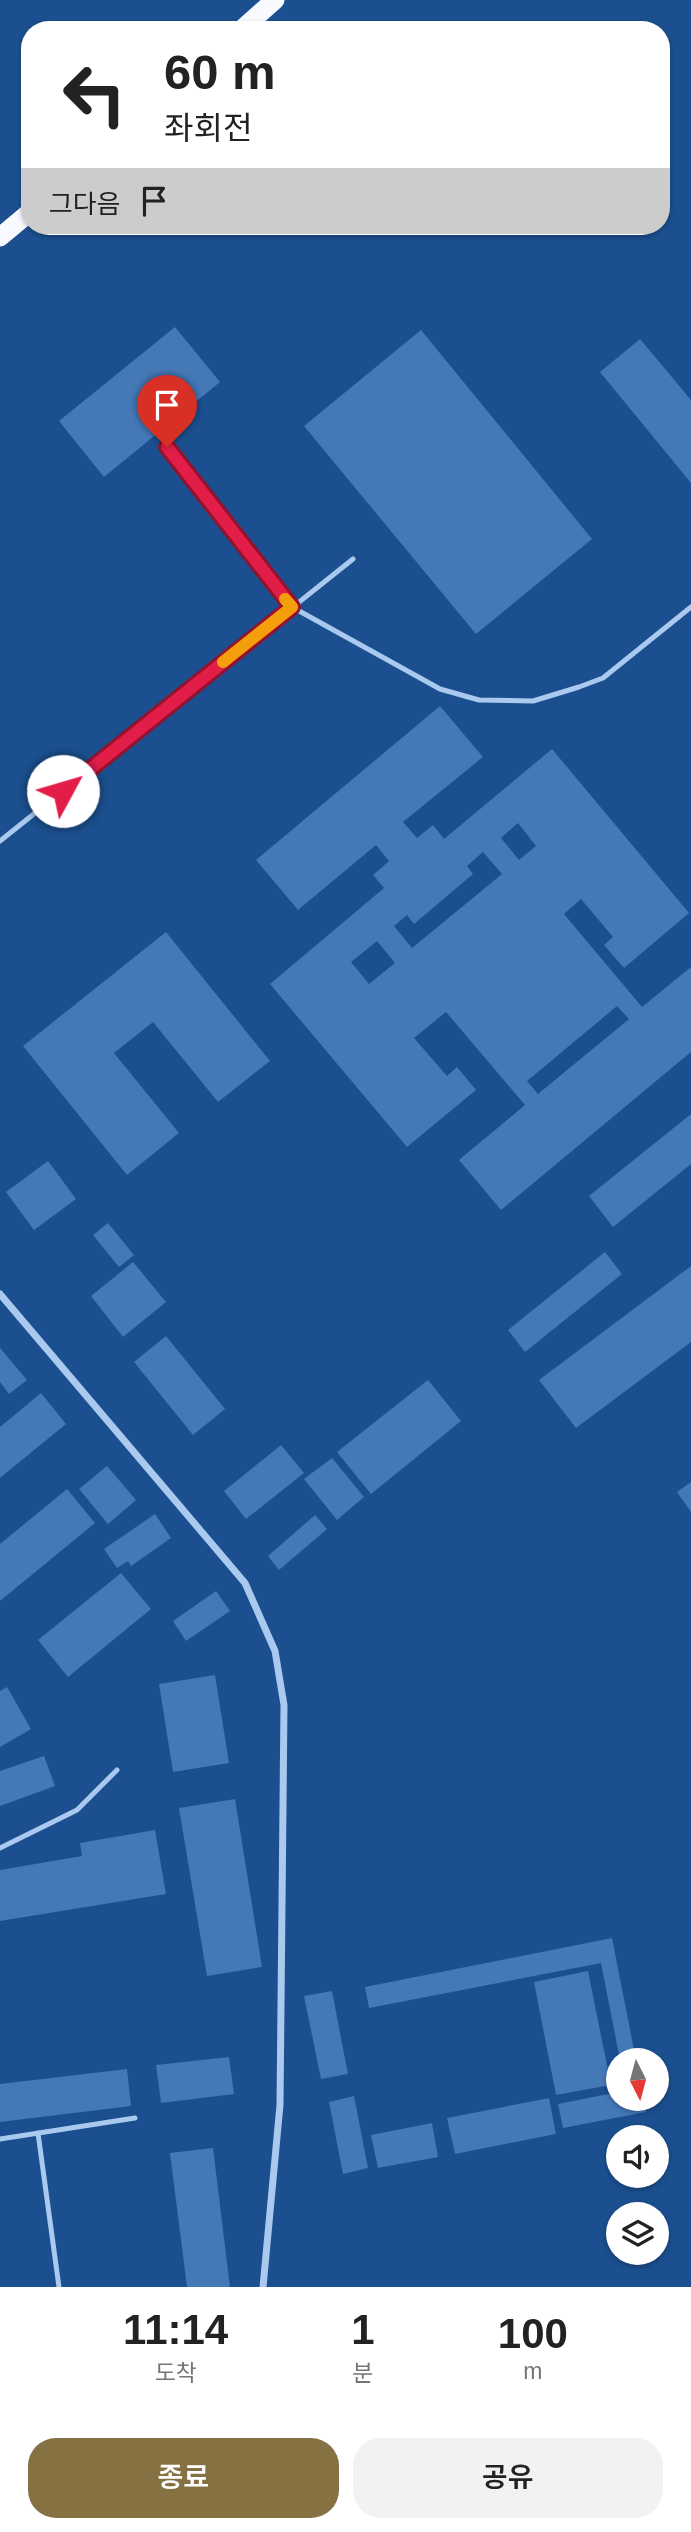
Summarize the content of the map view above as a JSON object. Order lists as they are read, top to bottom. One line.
{"north":"bottom","page":{"turn":["60 m","좌회전"],"then":"그다음","eta":["11:14","도착","1","분","100","m"],"buttons":["종료","공유"]}}
